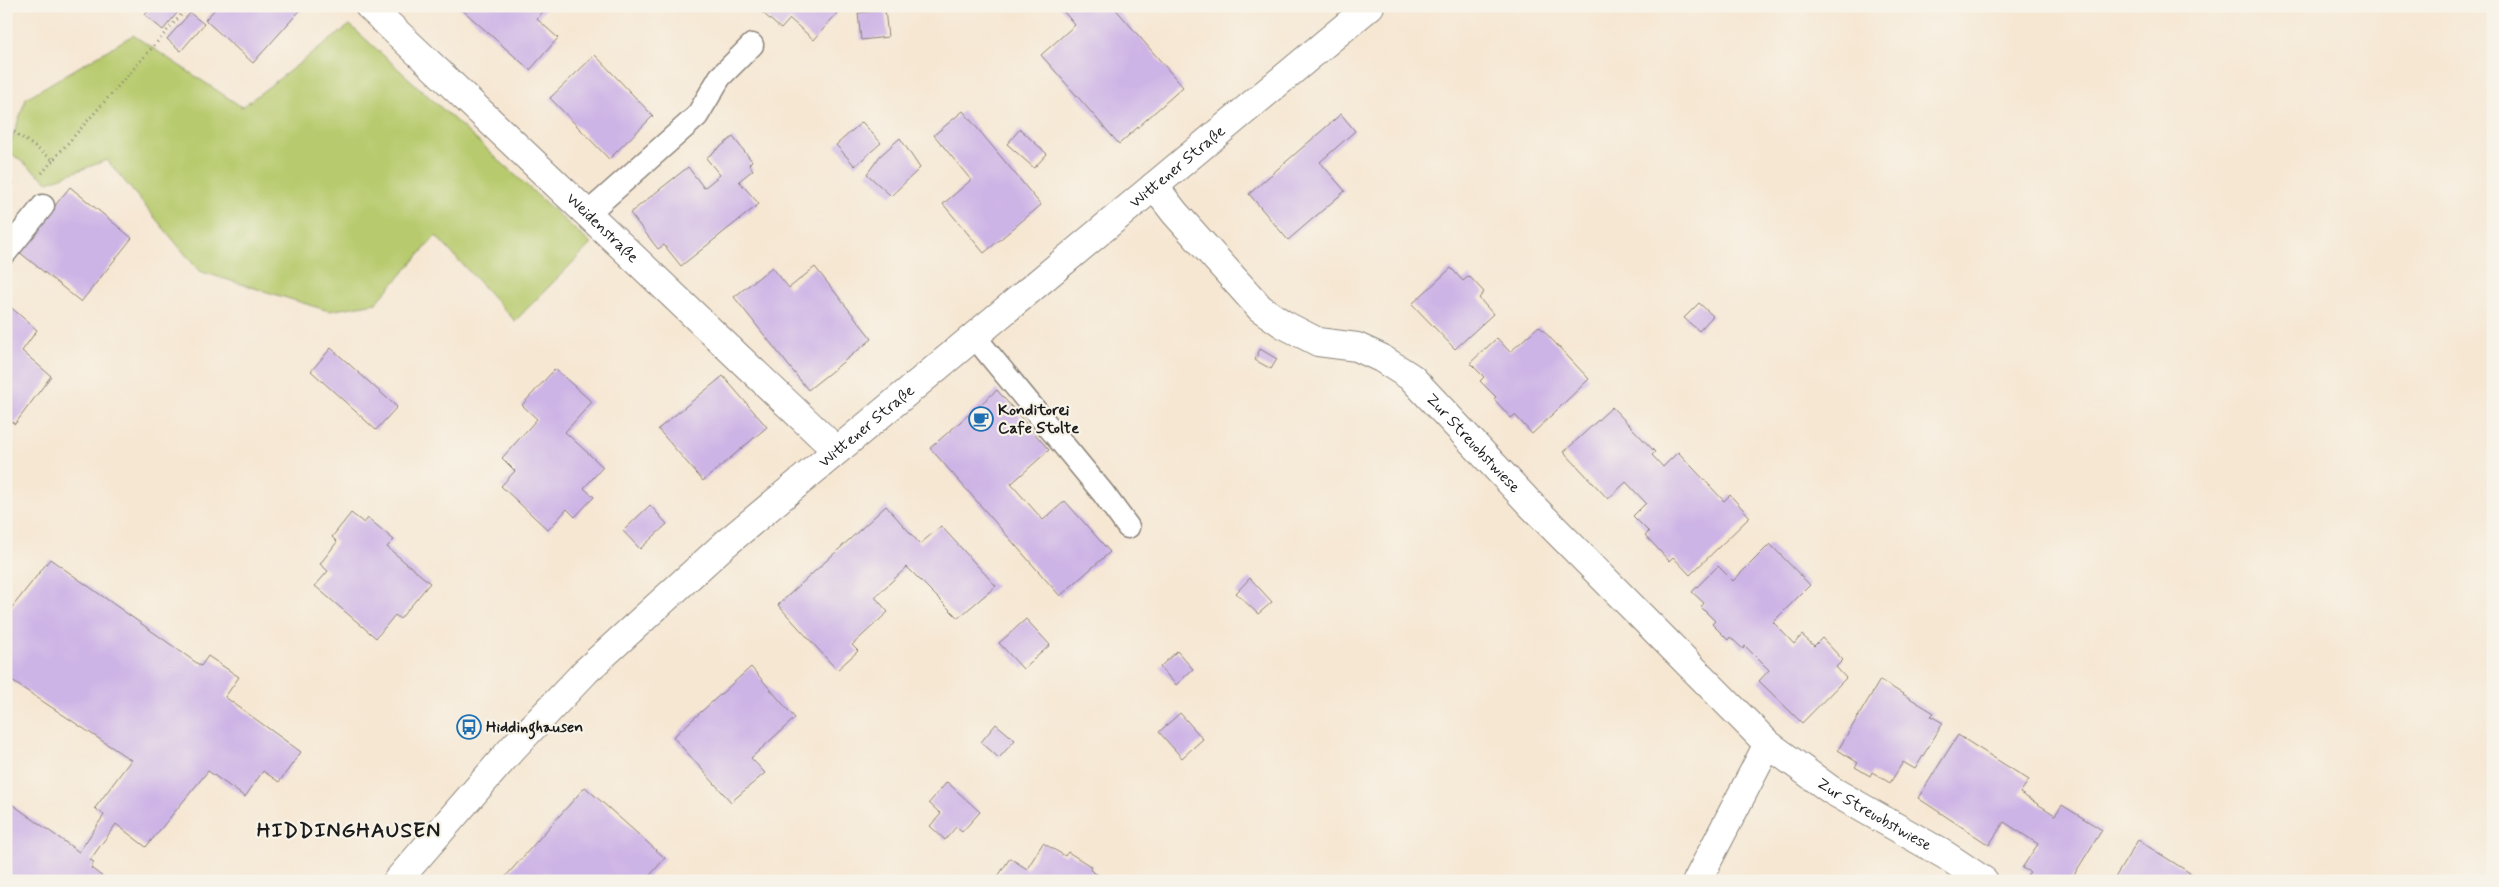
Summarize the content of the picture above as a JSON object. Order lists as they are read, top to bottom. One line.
{"streets":{"street":["Wittener Straße","Weidenstraße","Zur Streuobstwiese"]},"crossings":[["Wittener Straße","Weidenstraße"],["Wittener Straße","Zur Streuobstwiese"]],"districts":["HIDDINGHAUSEN"],"places":{"cafe":["Konditorei Cafe Stolte"],"bus stop":["Hiddinghausen"]}}
